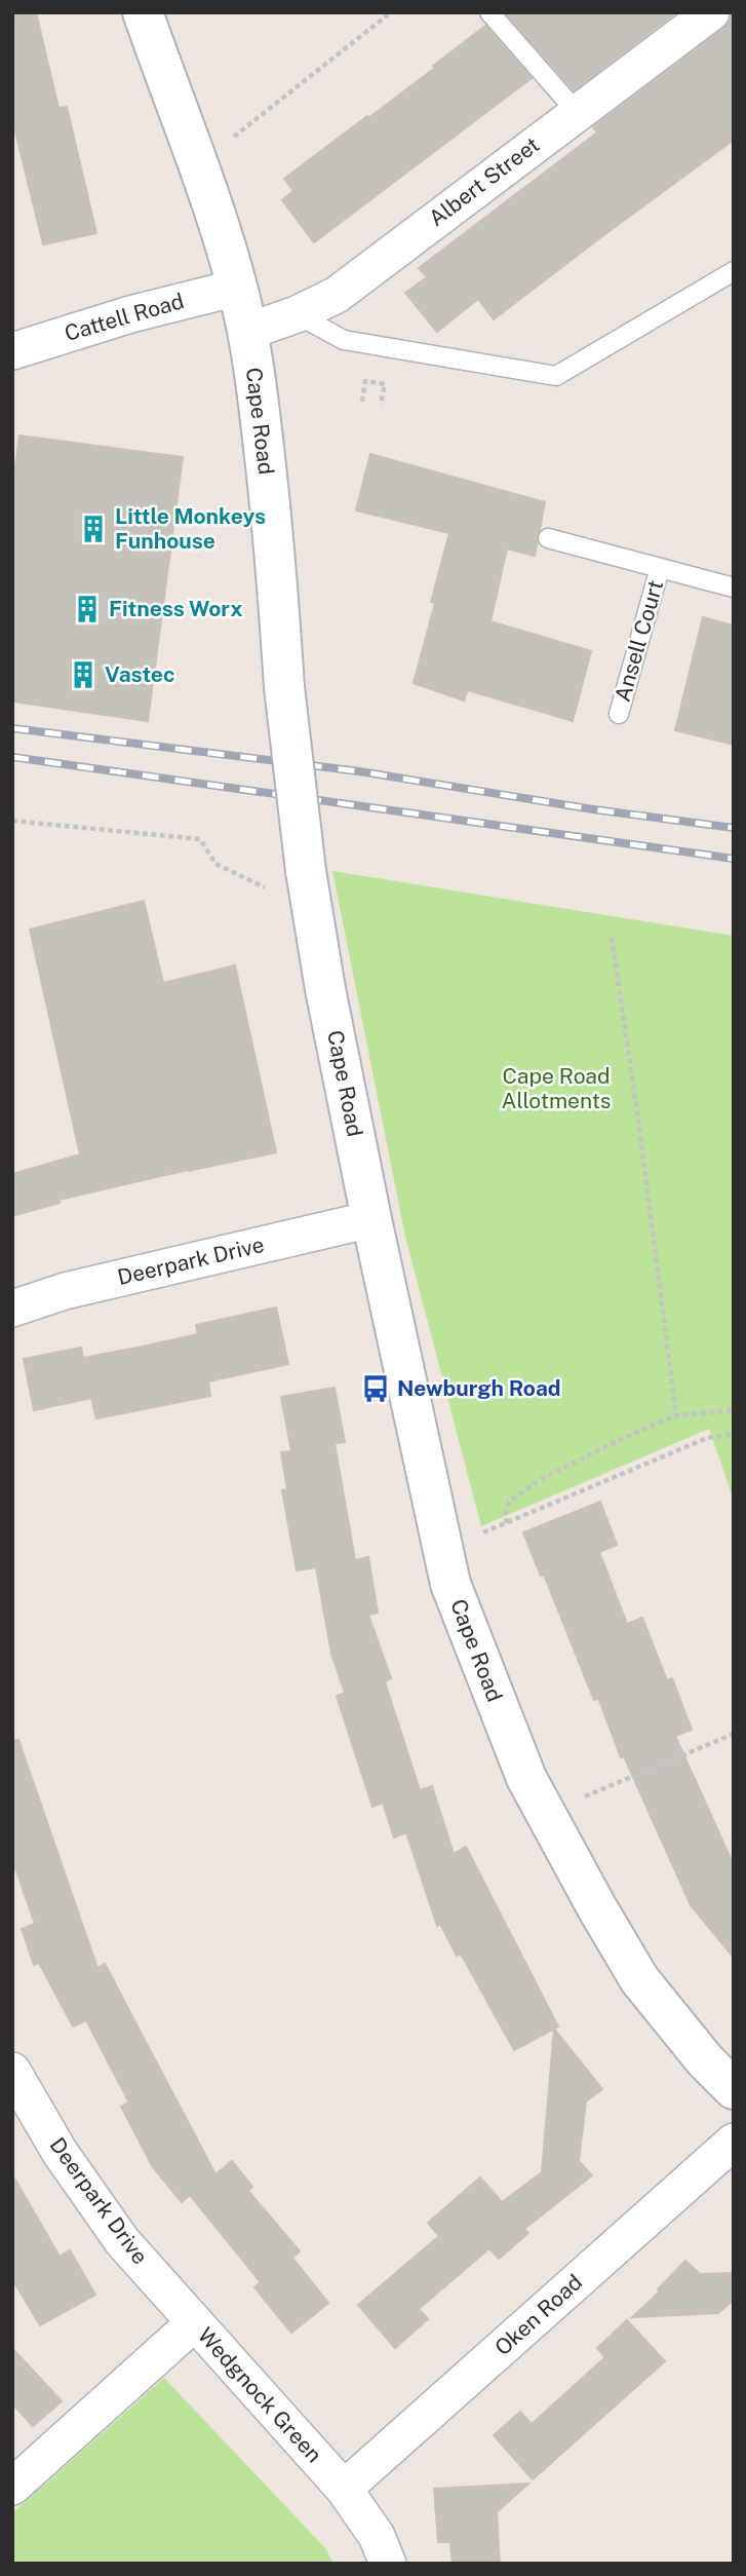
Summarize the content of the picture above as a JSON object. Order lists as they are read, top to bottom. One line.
{"streets":{"street":["Albert Street","Cattell Road","Cape Road","Deerpark Drive","Oken Road","Wedgnock Green"],"lane":["Ansell Court"]},"crossings":[["Albert Street","Cape Road"],["Cattell Road","Cape Road"],["Cape Road","Deerpark Drive"],["Deerpark Drive","Wedgnock Green"],["Oken Road","Wedgnock Green"]],"parks":["Cape Road Allotments"],"places":{"building":["Little Monkeys Funhouse","Fitness Worx","Vastec"],"bus stop":["Newburgh Road"]}}
